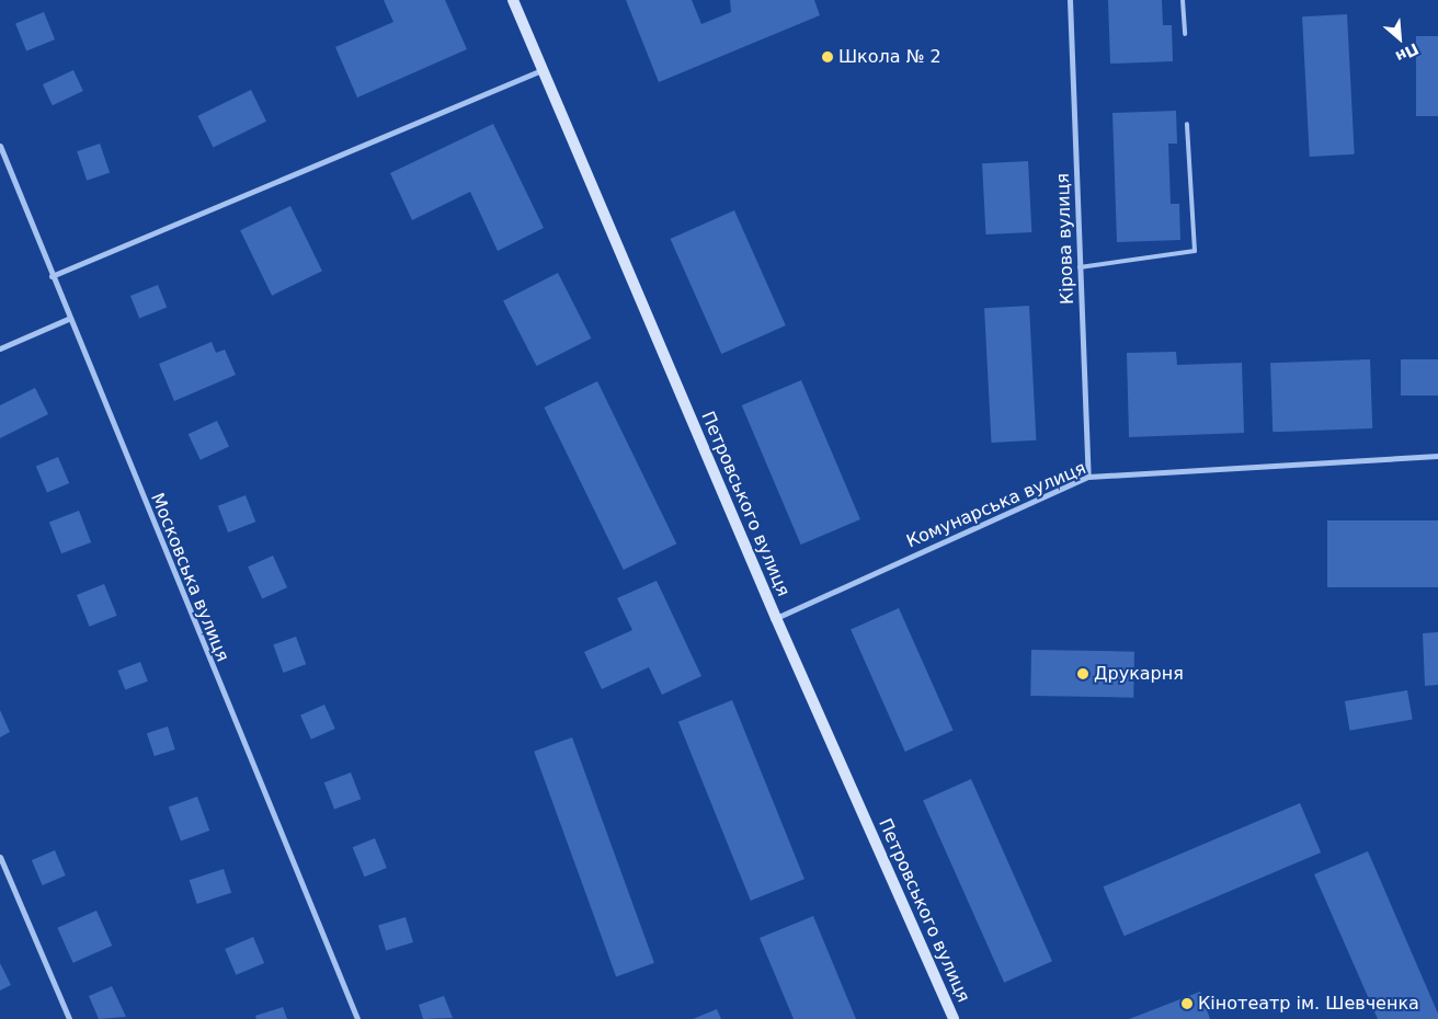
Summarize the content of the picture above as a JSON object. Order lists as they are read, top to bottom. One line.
{"streets":{"main road":["Петровського вулиця"],"street":["Кірова вулиця","Комунарська вулиця","Московська вулиця"]},"crossings":[["Кірова вулиця","Комунарська вулиця"],["Петровського вулиця","Комунарська вулиця"]],"places":["Школа № 2","Друкарня","Кінотеатр ім. Шевченка"],"north":"bottom right"}
